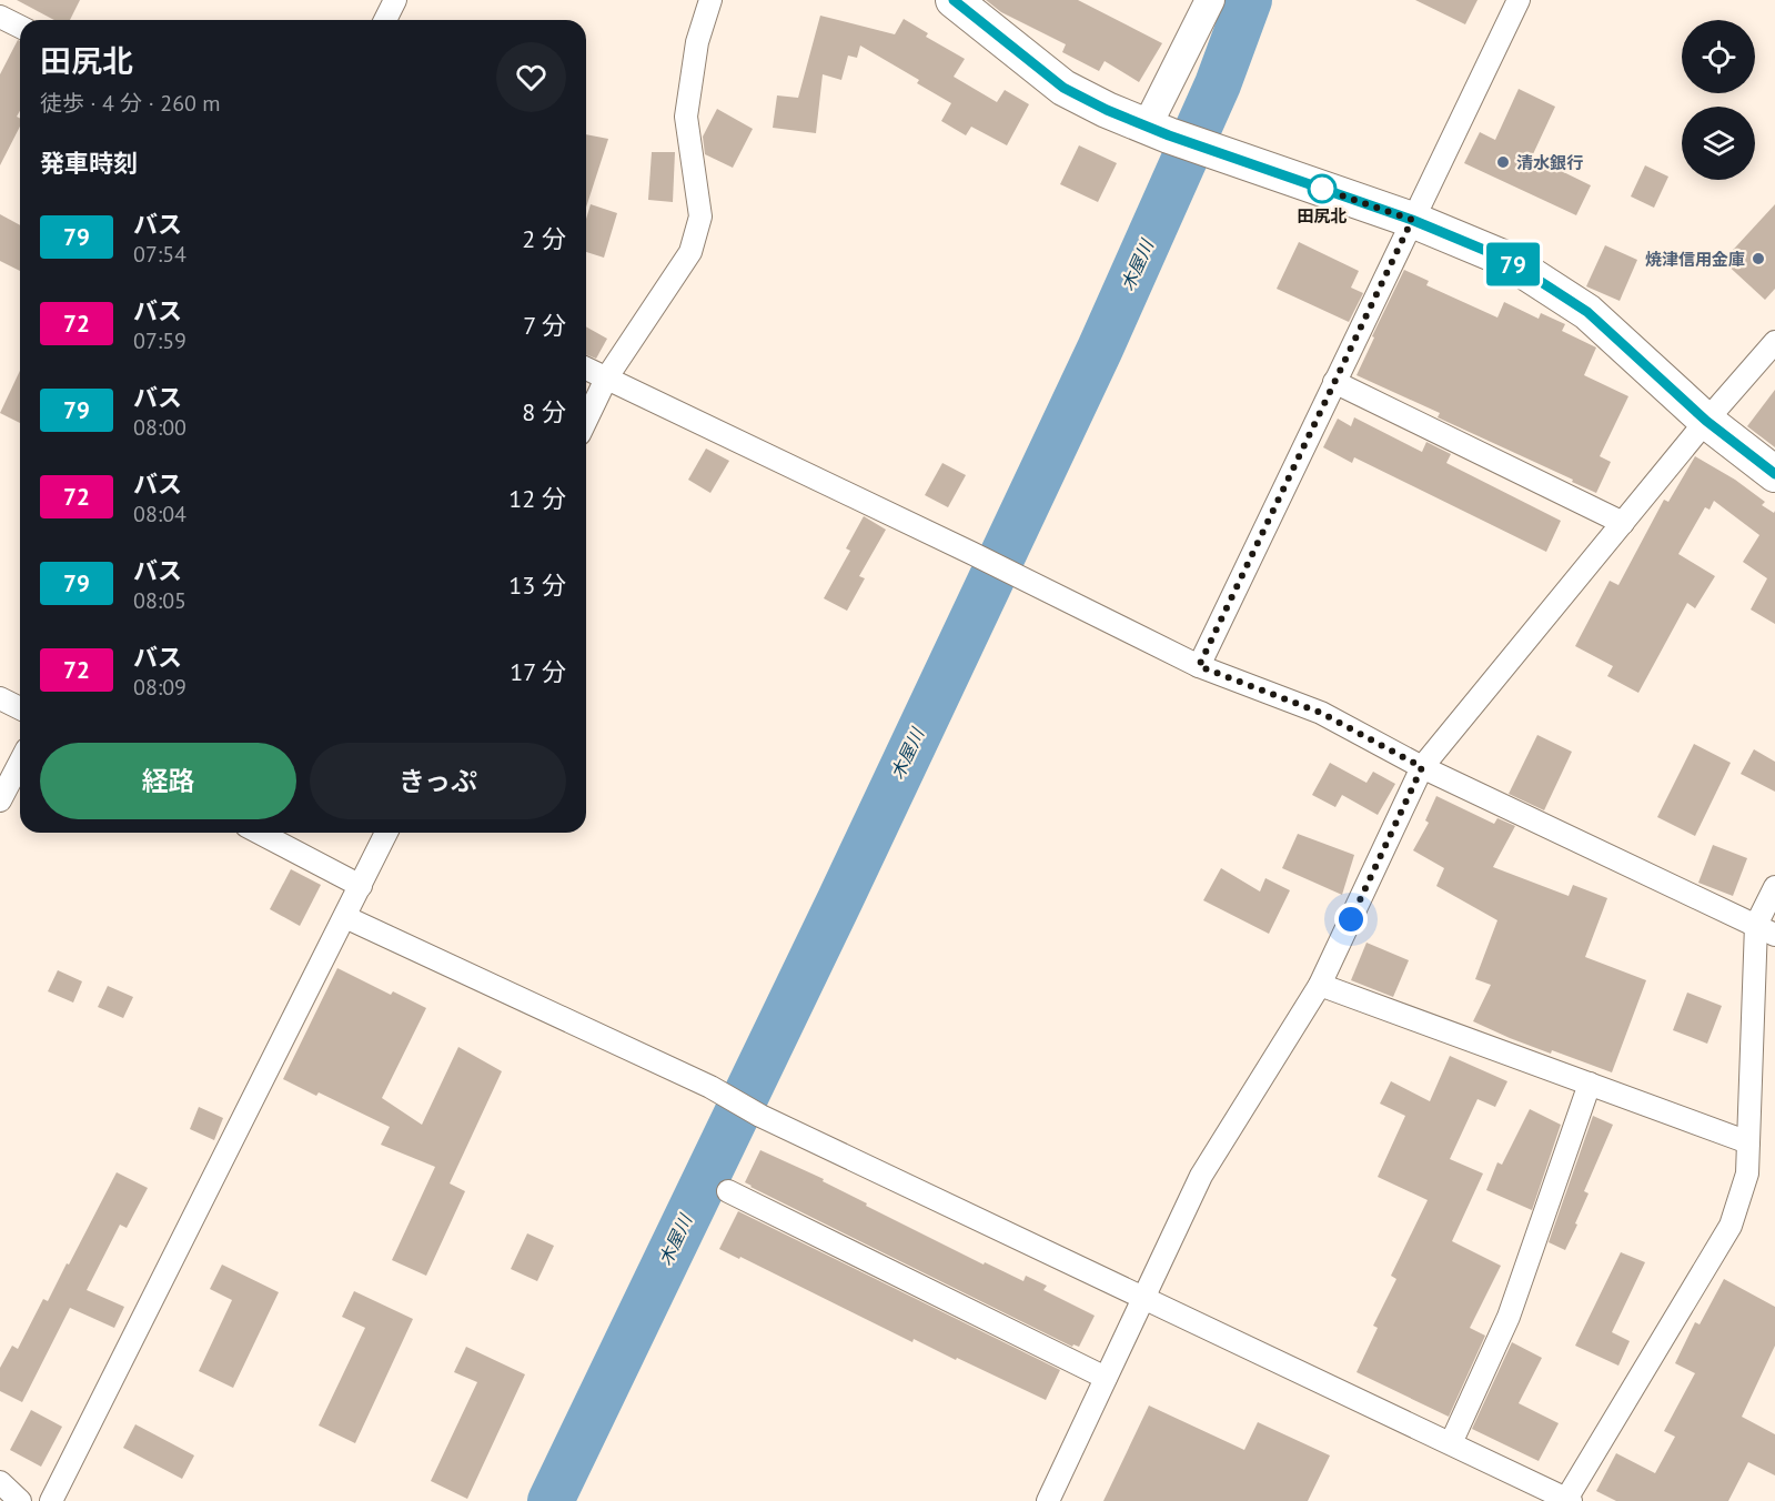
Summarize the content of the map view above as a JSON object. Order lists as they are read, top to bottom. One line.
{"water":["木屋川"],"places":["清水銀行","田尻北","焼津信用金庫"],"lines":["bus line 79"],"page":{"on_map":"79","heading":[["田尻北","徒歩 · 4 分 · 260 m"],"発車時刻"],"list":[{"mark":"79","name":"バス","note":"07:54","value":"2 分"},{"mark":"72","name":"バス","note":"07:59","value":"7 分"},{"mark":"79","name":"バス","note":"08:00","value":"8 分"},{"mark":"72","name":"バス","note":"08:04","value":"12 分"},{"mark":"79","name":"バス","note":"08:05","value":"13 分"},{"mark":"72","name":"バス","note":"08:09","value":"17 分"}],"buttons":["経路","きっぷ"]}}
